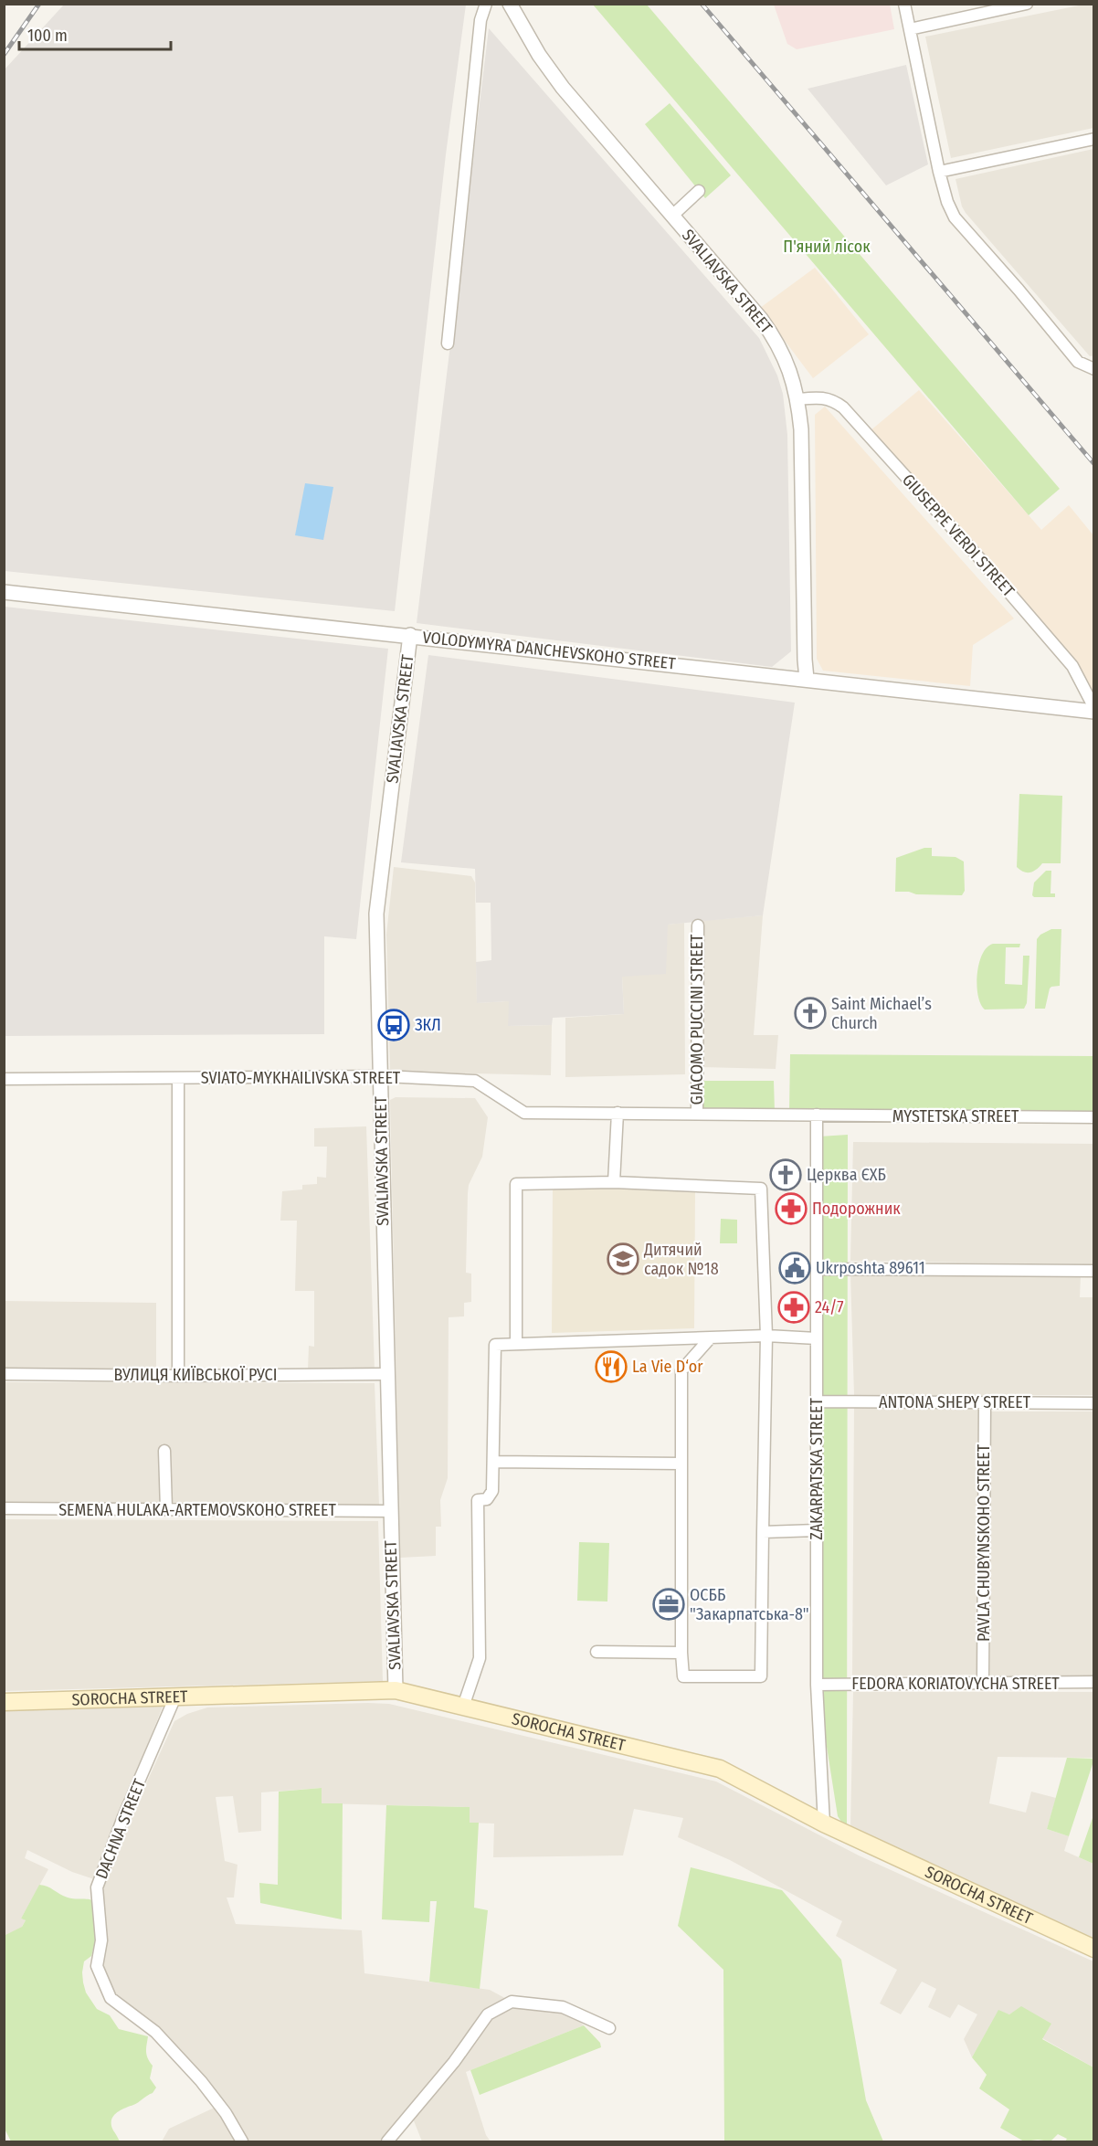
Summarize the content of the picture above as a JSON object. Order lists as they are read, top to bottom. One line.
{"streets":{"main road":["SOROCHA STREET"],"street":["SVALIAVSKA STREET","GIUSEPPE VERDI STREET","VOLODYMYRA DANCHEVSKOHO STREET","GIACOMO PUCCINI STREET","SVIATO-MYKHAILIVSKA STREET","MYSTETSKA STREET","ВУЛИЦЯ КИЇВСЬКОЇ РУСІ","ANTONA SHEPY STREET","ZAKARPATSKA STREET","SEMENA HULAKA-ARTEMOVSKOHO STREET","PAVLA CHUBYNSKOHO STREET","FEDORA KORIATOVYCHA STREET","DACHNA STREET"]},"crossings":[["SVALIAVSKA STREET","GIUSEPPE VERDI STREET"],["SVALIAVSKA STREET","VOLODYMYRA DANCHEVSKOHO STREET"],["SVALIAVSKA STREET","SVIATO-MYKHAILIVSKA STREET"],["SVALIAVSKA STREET","ВУЛИЦЯ КИЇВСЬКОЇ РУСІ"],["SVALIAVSKA STREET","SEMENA HULAKA-ARTEMOVSKOHO STREET"],["SVALIAVSKA STREET","SOROCHA STREET"],["GIUSEPPE VERDI STREET","VOLODYMYRA DANCHEVSKOHO STREET"],["GIACOMO PUCCINI STREET","SVIATO-MYKHAILIVSKA STREET"],["SVIATO-MYKHAILIVSKA STREET","MYSTETSKA STREET"],["SVIATO-MYKHAILIVSKA STREET","ZAKARPATSKA STREET"],["MYSTETSKA STREET","ZAKARPATSKA STREET"],["ANTONA SHEPY STREET","ZAKARPATSKA STREET"],["ANTONA SHEPY STREET","PAVLA CHUBYNSKOHO STREET"],["ZAKARPATSKA STREET","FEDORA KORIATOVYCHA STREET"],["ZAKARPATSKA STREET","SOROCHA STREET"],["PAVLA CHUBYNSKOHO STREET","FEDORA KORIATOVYCHA STREET"],["SOROCHA STREET","DACHNA STREET"]],"parks":["П'яний лісок"],"places":{"church":["Saint Michael’s Church","Церква ЄХБ"],"bus stop":["ЗКЛ"],"pharmacy":["Подорожник","24/7"],"school or university":["Дитячий садок №18"],"public building":["Ukrposhta 89611"],"restaurant":["La Vie D‘or"],"office":["ОСББ \"Закарпатська-8\""]},"scale_bar":"100 m"}
